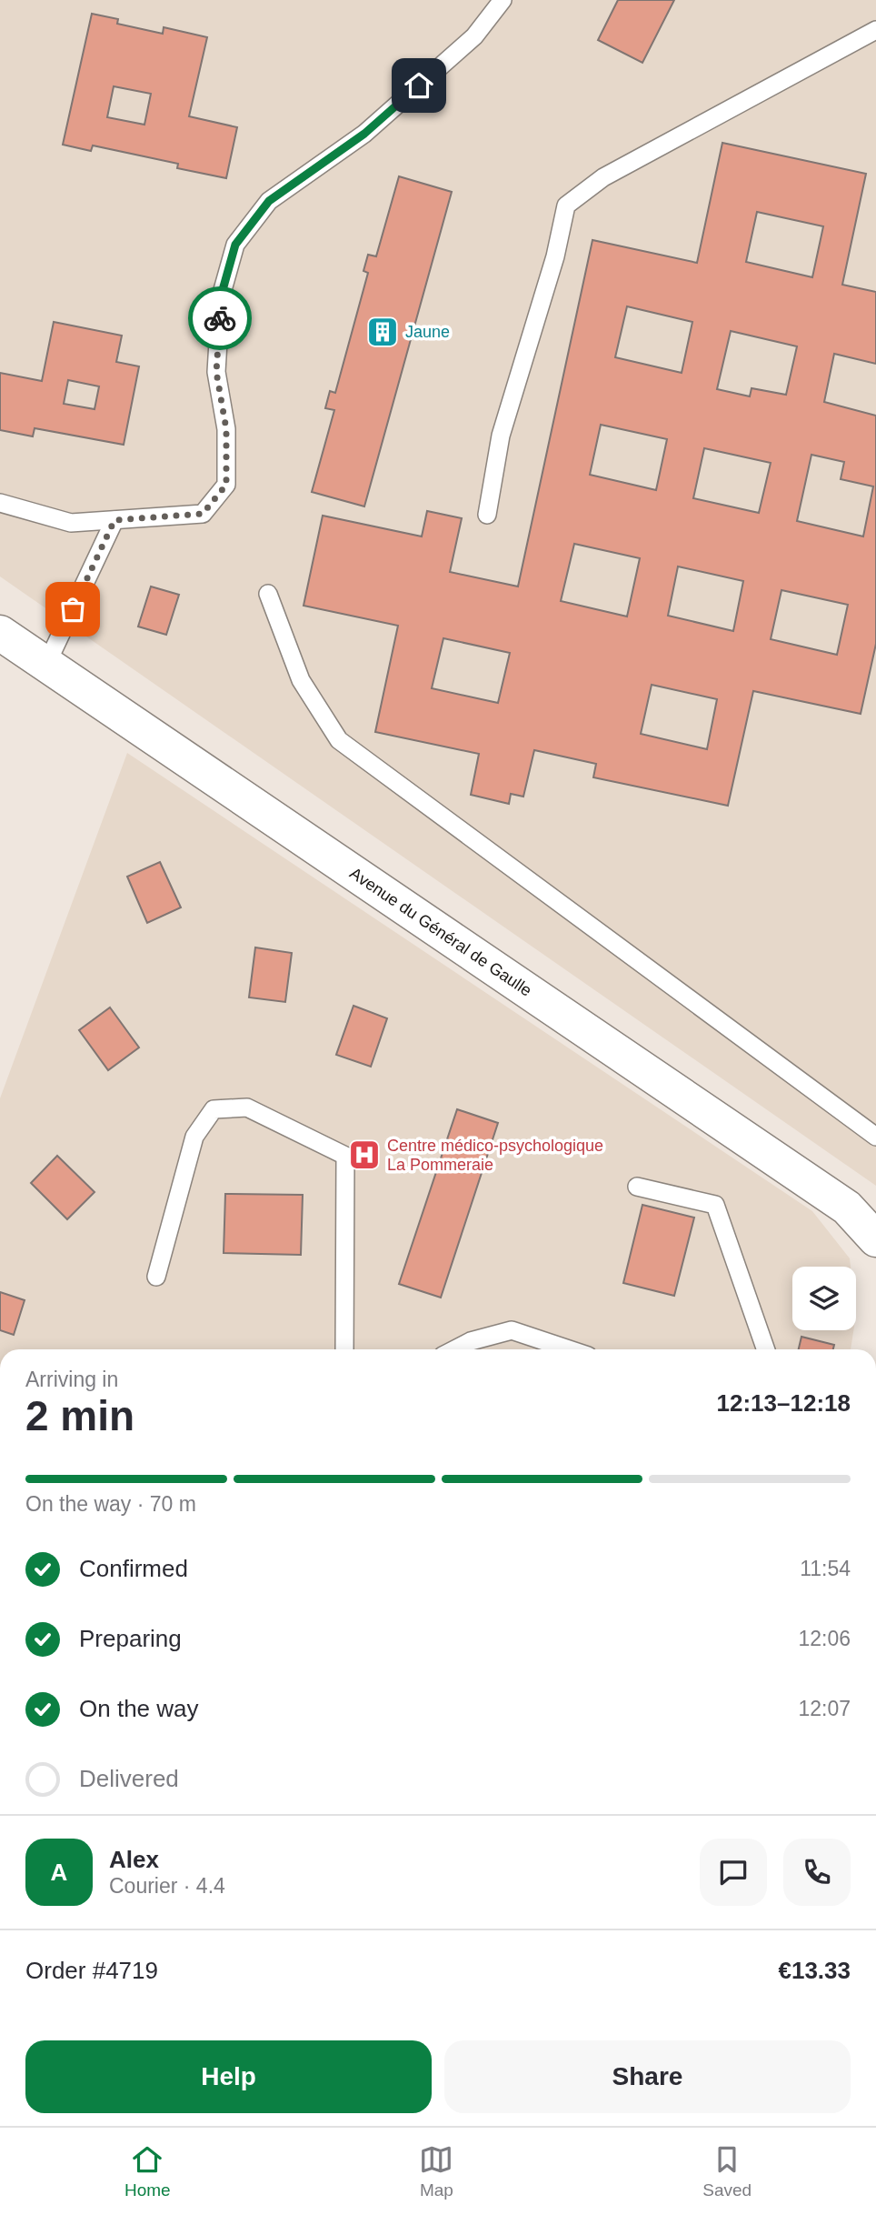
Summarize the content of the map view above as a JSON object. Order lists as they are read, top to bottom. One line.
{"streets":{"street":["Avenue du Général de Gaulle"]},"places":{"building":["Jaune"],"hospital":["Centre médico-psychologique La Pommeraie"]},"page":{"heading":["2 min","Arriving in","12:13–12:18"],"panel":["Alex","Courier · 4.4","Order #4719","€13.33"],"bar":"On the way · 70 m","list":[["Confirmed","11:54"],["Preparing","12:06"],["On the way","12:07"],"Delivered"],"round":"A","buttons":["Help","Share"],"tabs":["Home","Map","Saved"]}}
